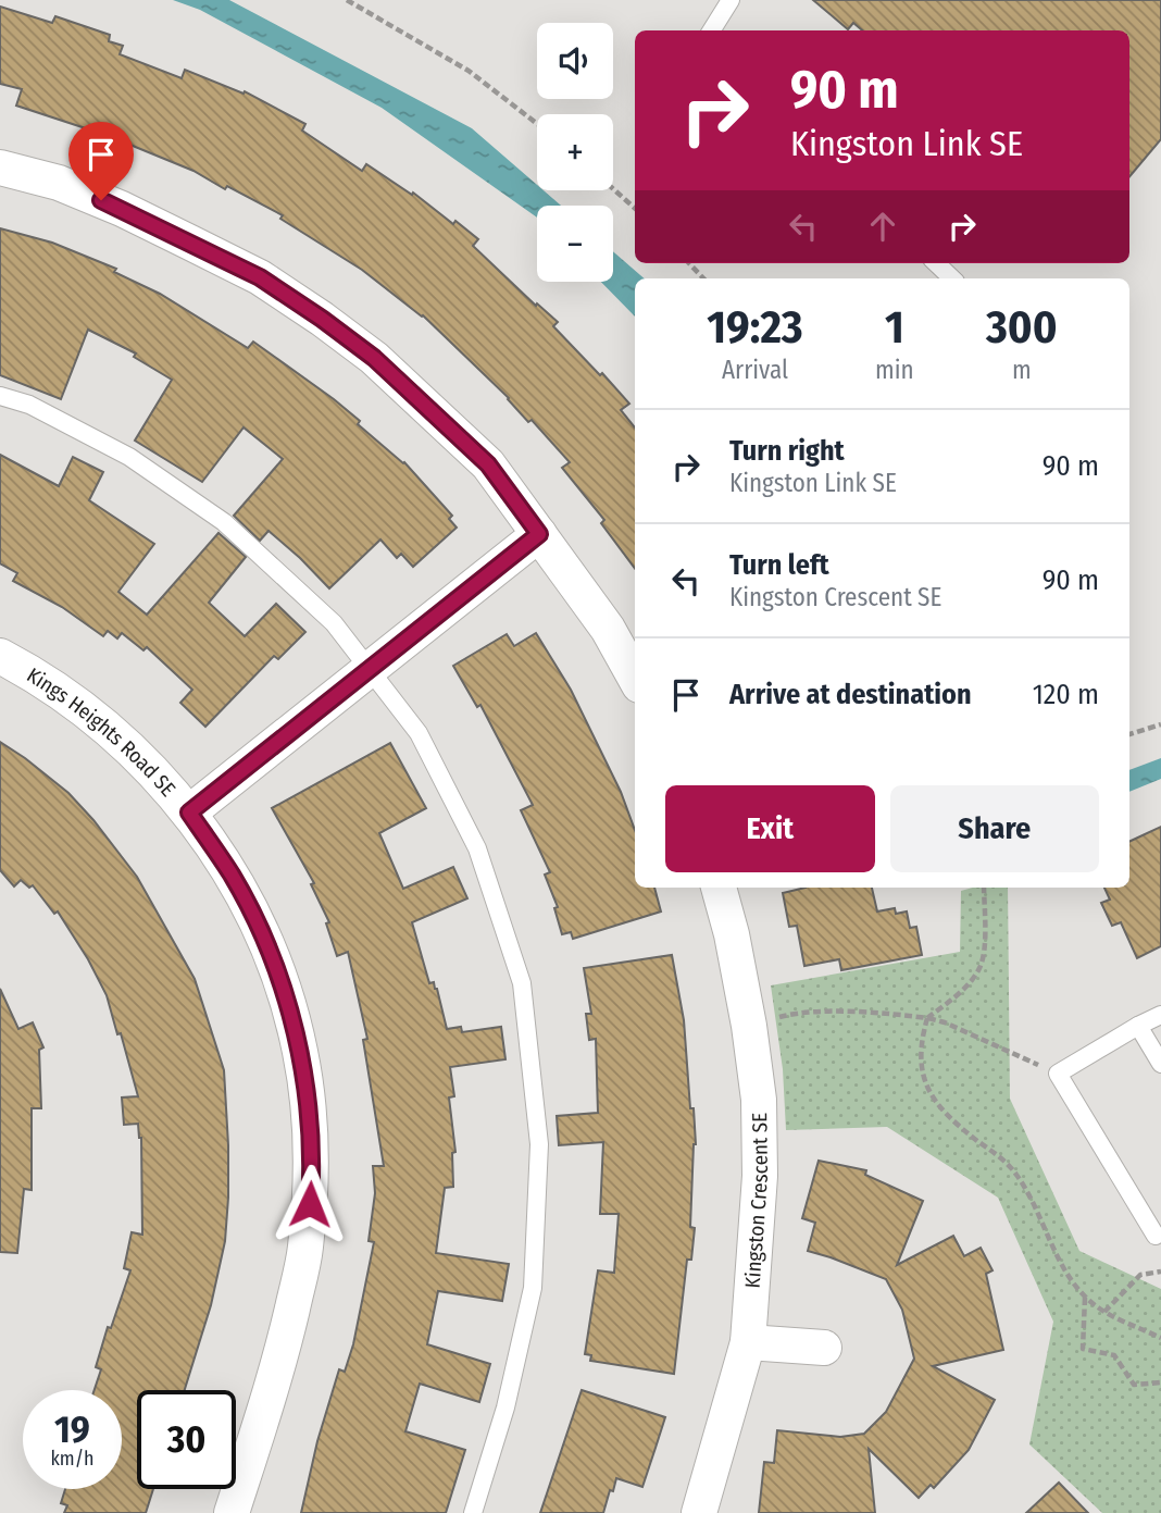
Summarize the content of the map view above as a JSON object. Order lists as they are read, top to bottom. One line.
{"streets":{"street":["Kings Heights Road SE","Kingston Crescent SE"]},"page":{"map_buttons":["+","−"],"turn":["90 m","Kingston Link SE"],"eta":["19:23","Arrival","1","min","300","m"],"list":[{"name":"Turn right","note":"Kingston Link SE","value":"90 m"},{"name":"Turn left","note":"Kingston Crescent SE","value":"90 m"},{"name":"Arrive at destination","value":"120 m"}],"buttons":["Exit","Share"],"speed":"19 km/h","limit":"30"}}
